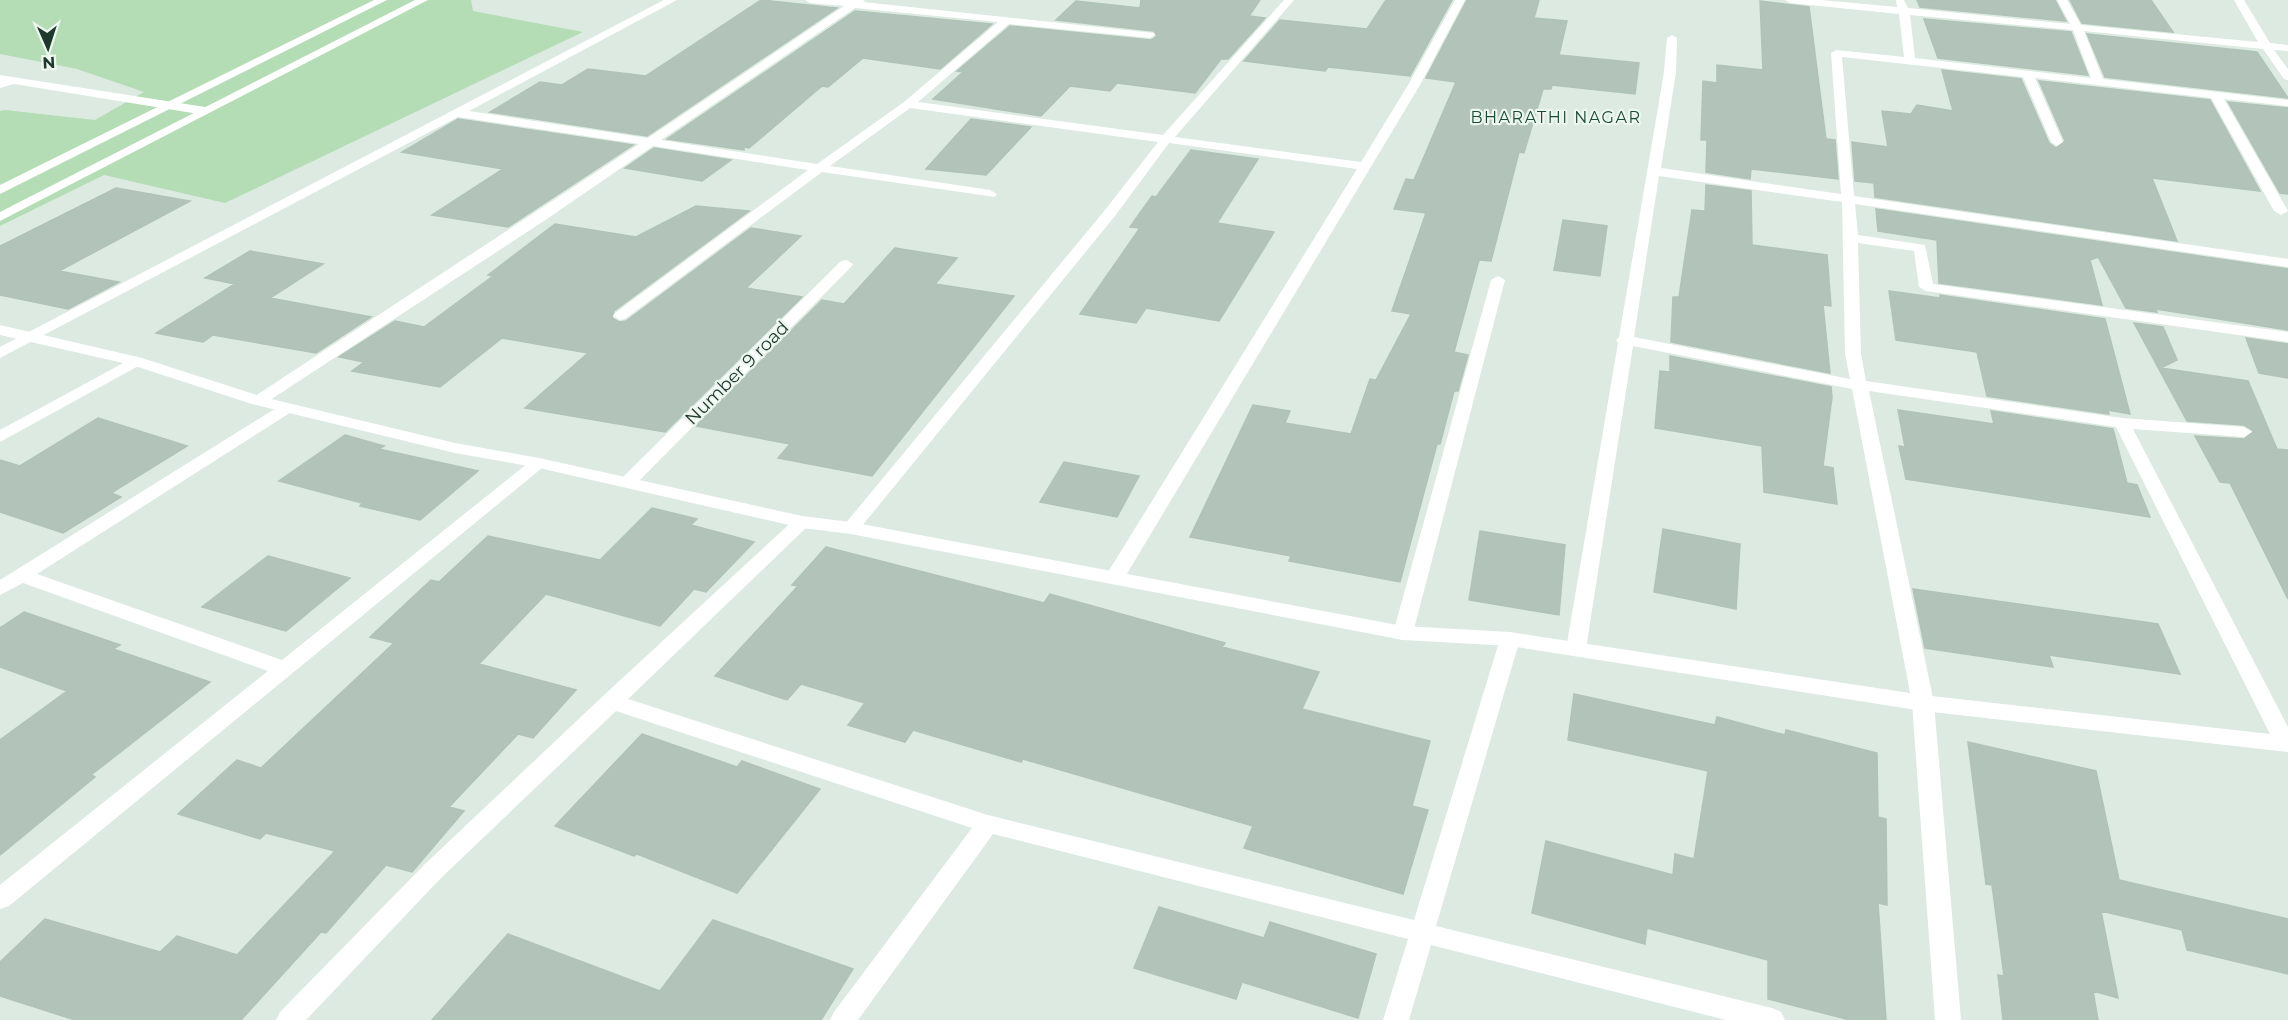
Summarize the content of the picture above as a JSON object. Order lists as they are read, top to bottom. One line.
{"streets":{"street":["Number 9 road"]},"districts":["BHARATHI NAGAR"],"north":"bottom"}
